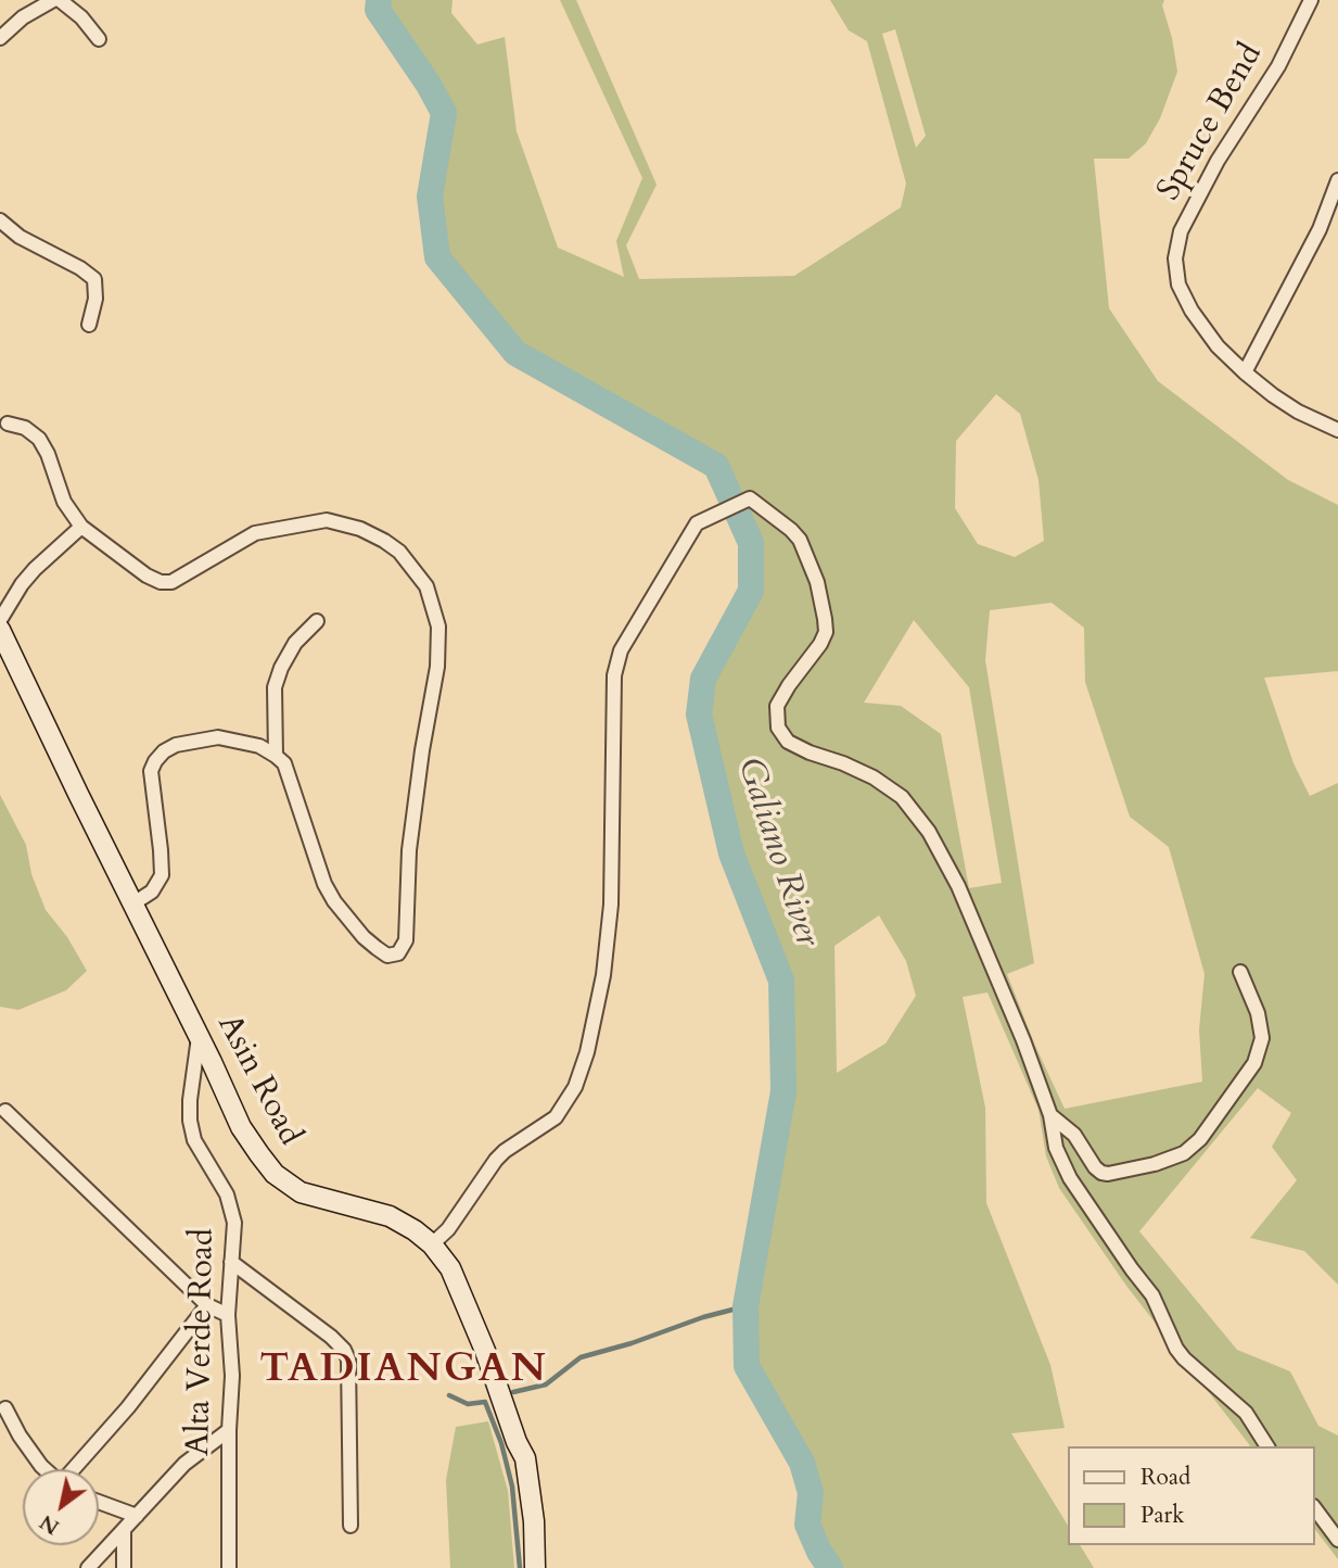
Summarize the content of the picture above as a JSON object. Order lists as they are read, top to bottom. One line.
{"streets":{"main road":["Asin Road"],"street":["Spruce Bend","Alta Verde Road"]},"crossings":[["Asin Road","Alta Verde Road"]],"districts":["TADIANGAN"],"water":["Galiano River"],"legend":["Road","Park"],"north":"bottom left"}
